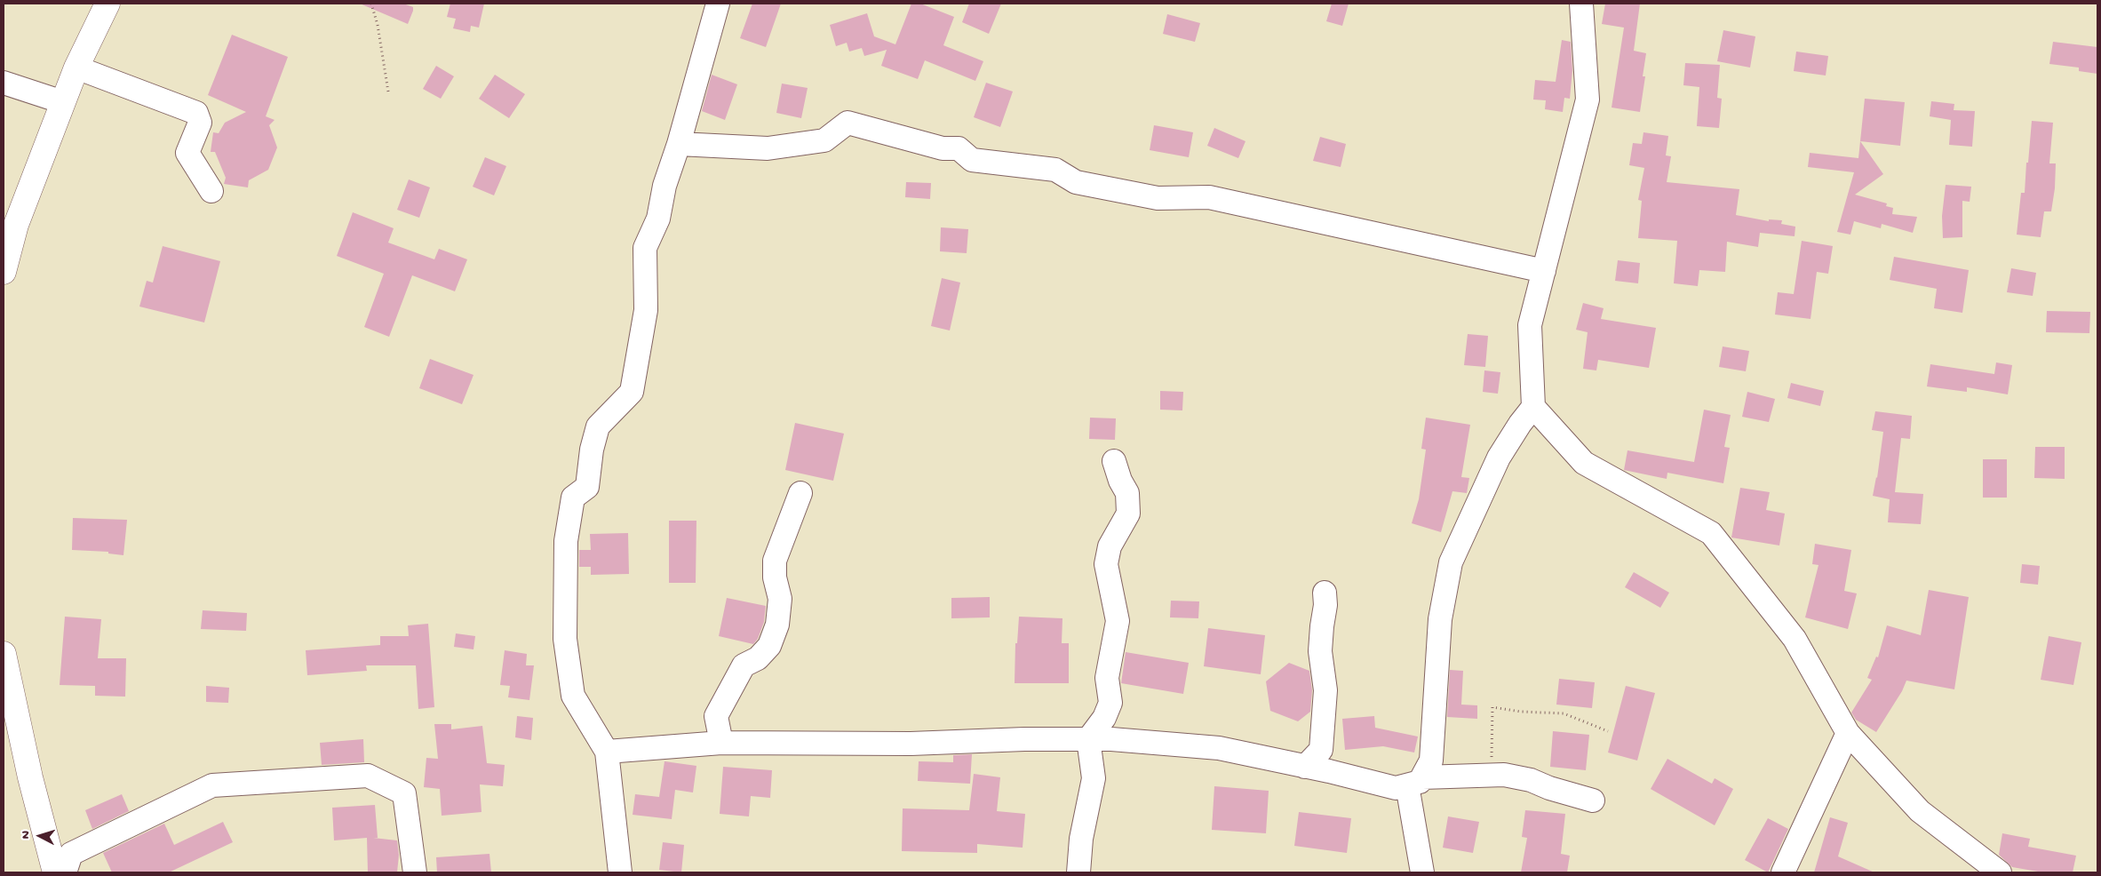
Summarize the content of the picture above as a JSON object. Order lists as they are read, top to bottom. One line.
{"north":"left"}
